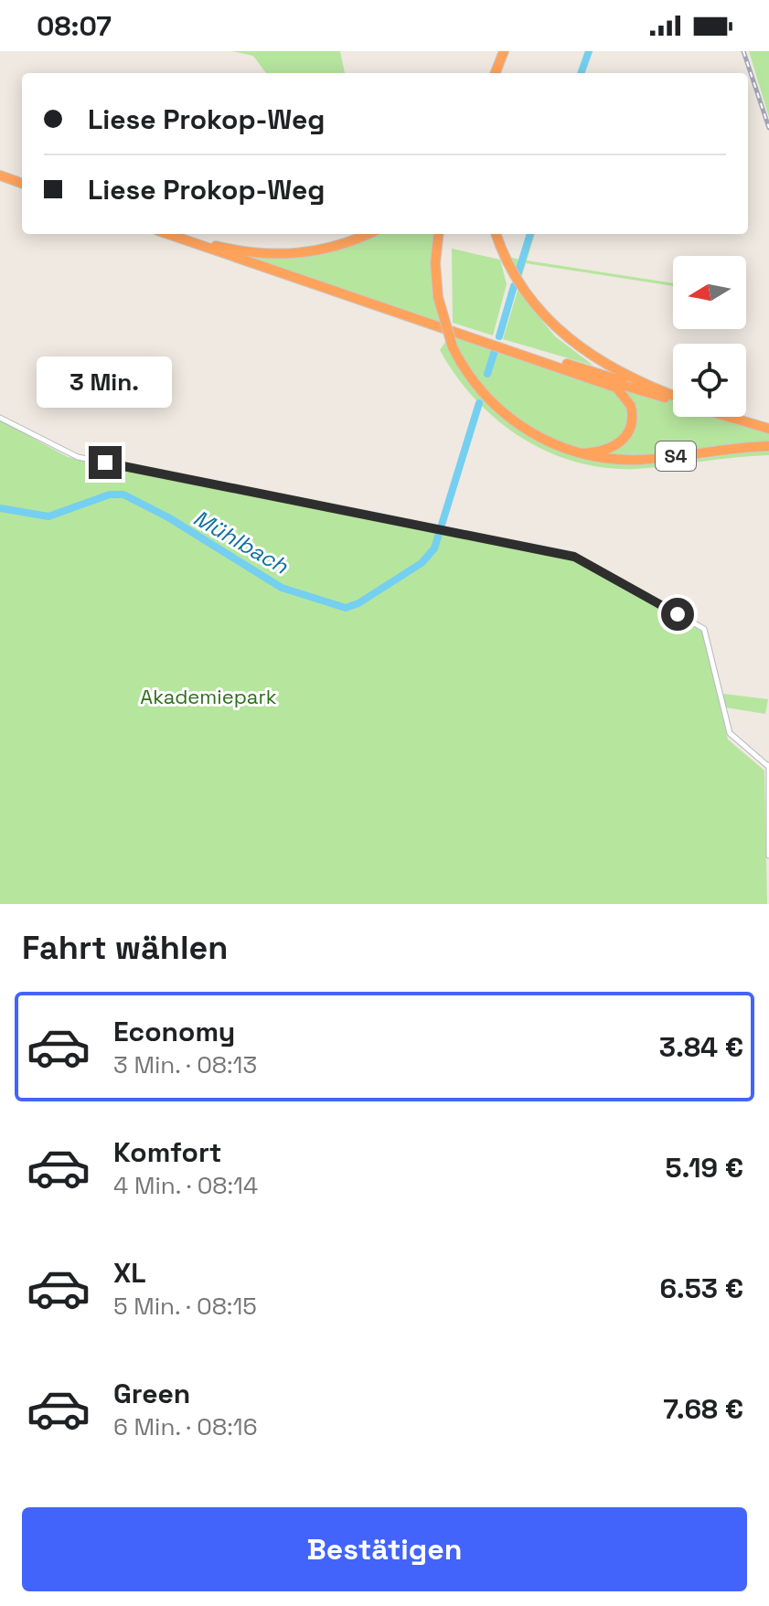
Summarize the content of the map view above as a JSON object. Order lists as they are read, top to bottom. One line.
{"streets":{"highway":["S4"]},"water":["Mühlbach"],"parks":["Akademiepark"],"north":"left","page":{"status":"08:07","banner":["Liese Prokop-Weg","Liese Prokop-Weg"],"bubble":"3 Min.","heading":"Fahrt wählen","list":[{"name":"Economy","note":"3 Min. · 08:13","value":"3.84 €"},{"name":"Komfort","note":"4 Min. · 08:14","value":"5.19 €"},{"name":"XL","note":"5 Min. · 08:15","value":"6.53 €"},{"name":"Green","note":"6 Min. · 08:16","value":"7.68 €"}],"buttons":"Bestätigen"}}
